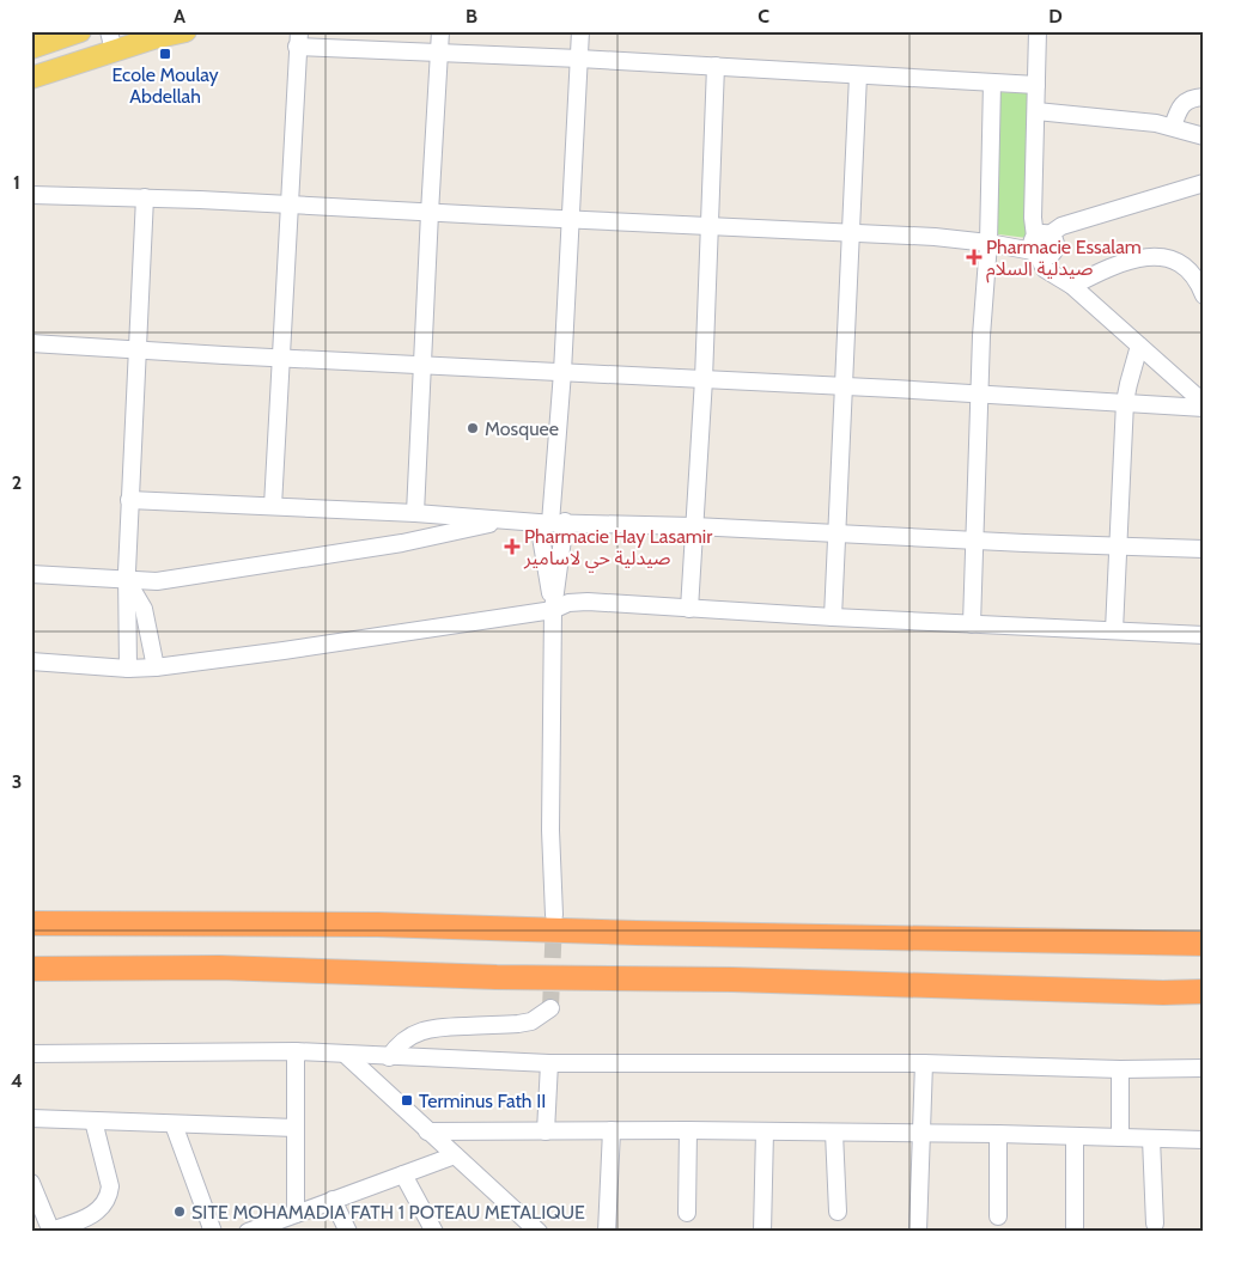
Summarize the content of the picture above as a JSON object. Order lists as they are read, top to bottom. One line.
{"places":{"transit":["Ecole Moulay Abdellah","Terminus Fath II"],"health":["Pharmacie Essalam صيدلية السلام","Pharmacie Hay Lasamir صيدلية حي لاسامير"],"other":["Mosquee","SITE MOHAMADIA FATH 1 POTEAU METALIQUE"]},"grid":{"columns":["A","B","C","D"],"rows":["1","2","3","4"]}}
